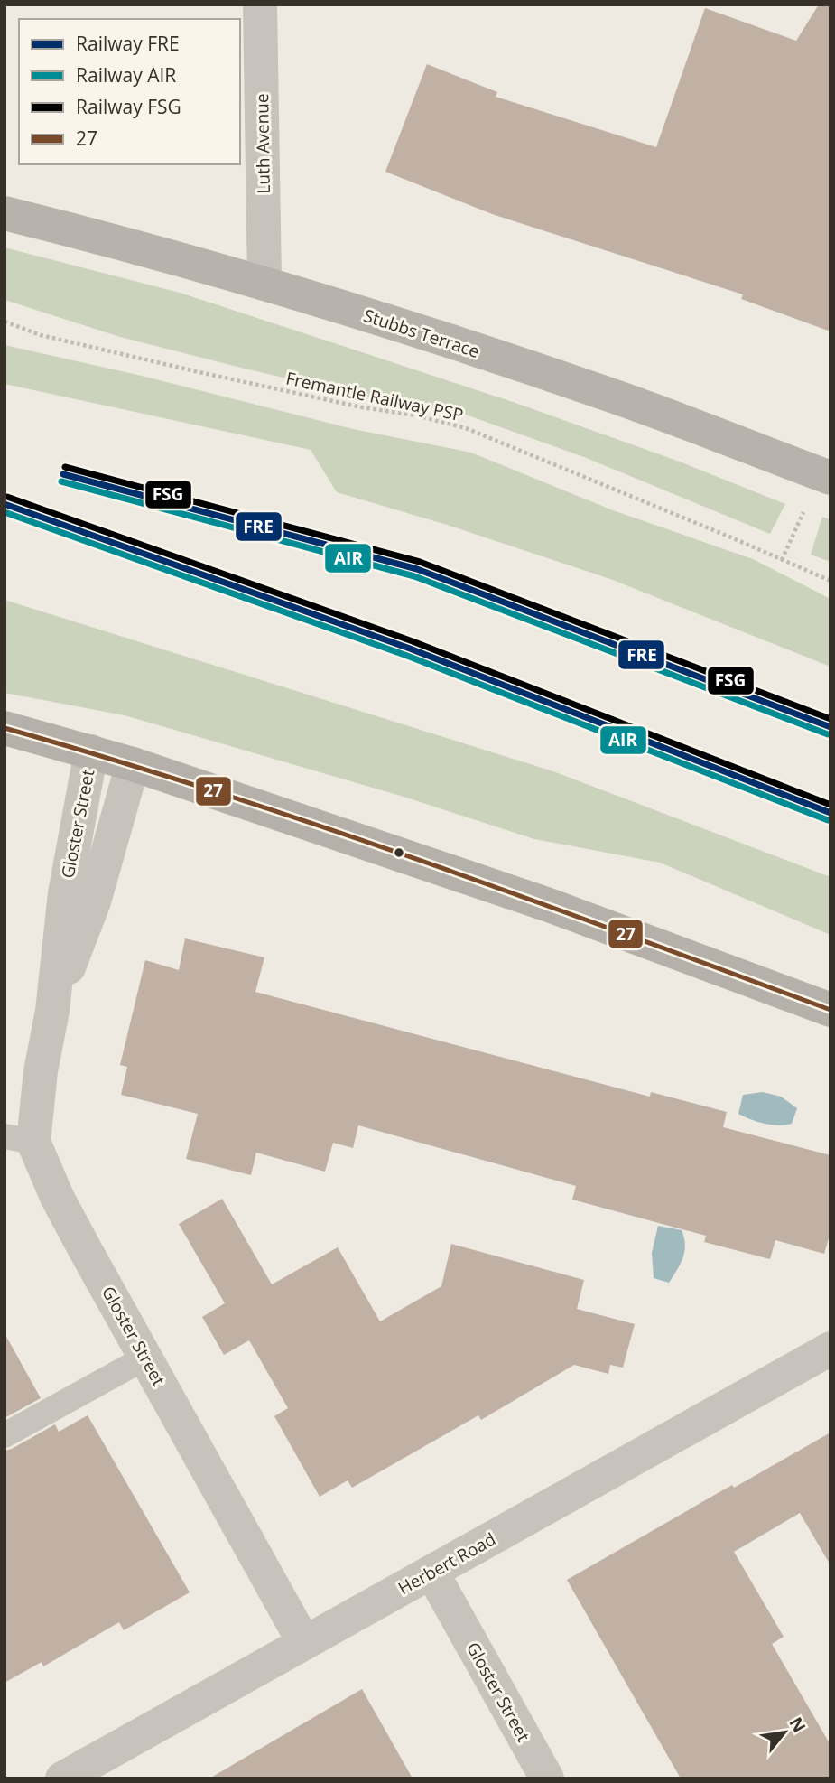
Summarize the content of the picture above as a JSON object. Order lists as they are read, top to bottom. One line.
{"streets":{"street":["Luth Avenue","Stubbs Terrace","Gloster Street","Herbert Road"],"path":["Fremantle Railway PSP"]},"crossings":[["Luth Avenue","Stubbs Terrace"],["Gloster Street","Herbert Road"]],"lines":["rail line FSG","rail line FRE","rail line AIR","transit line 27"],"legend":["Railway FRE","Railway AIR","Railway FSG","27"],"north":"top right"}
